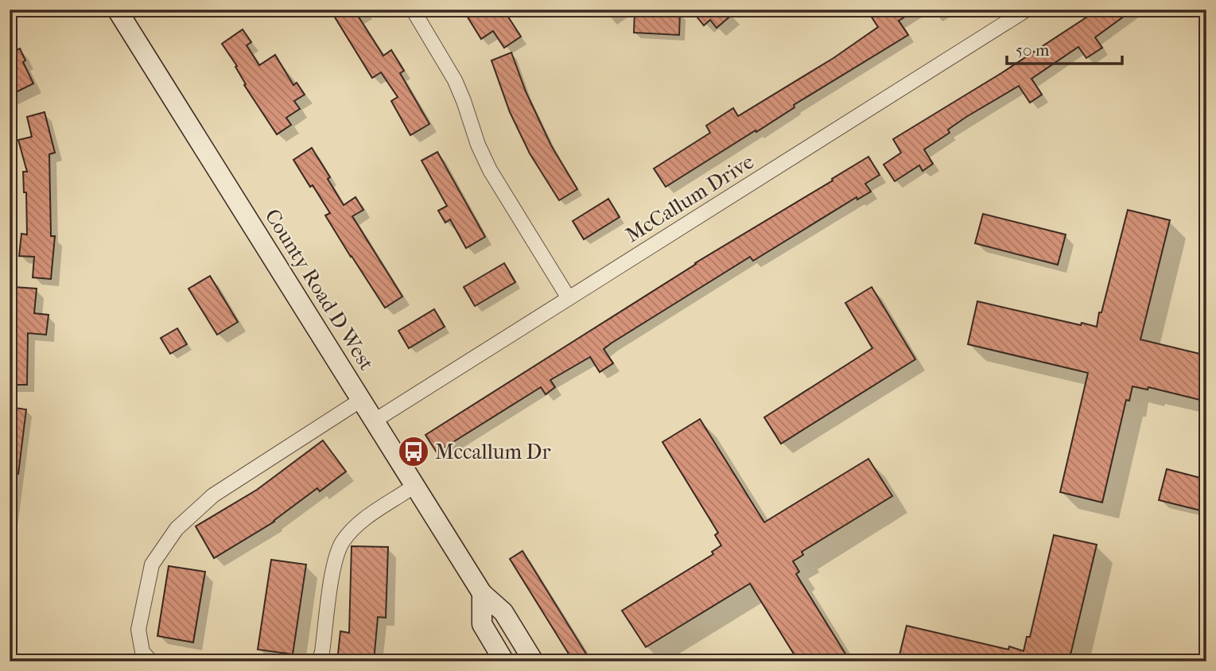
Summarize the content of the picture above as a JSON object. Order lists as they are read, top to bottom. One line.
{"streets":{"main road":["County Road D West"],"street":["McCallum Drive"]},"crossings":[["McCallum Drive","County Road D West"]],"places":{"bus stop":["Mccallum Dr"]},"scale_bar":"50 m"}
